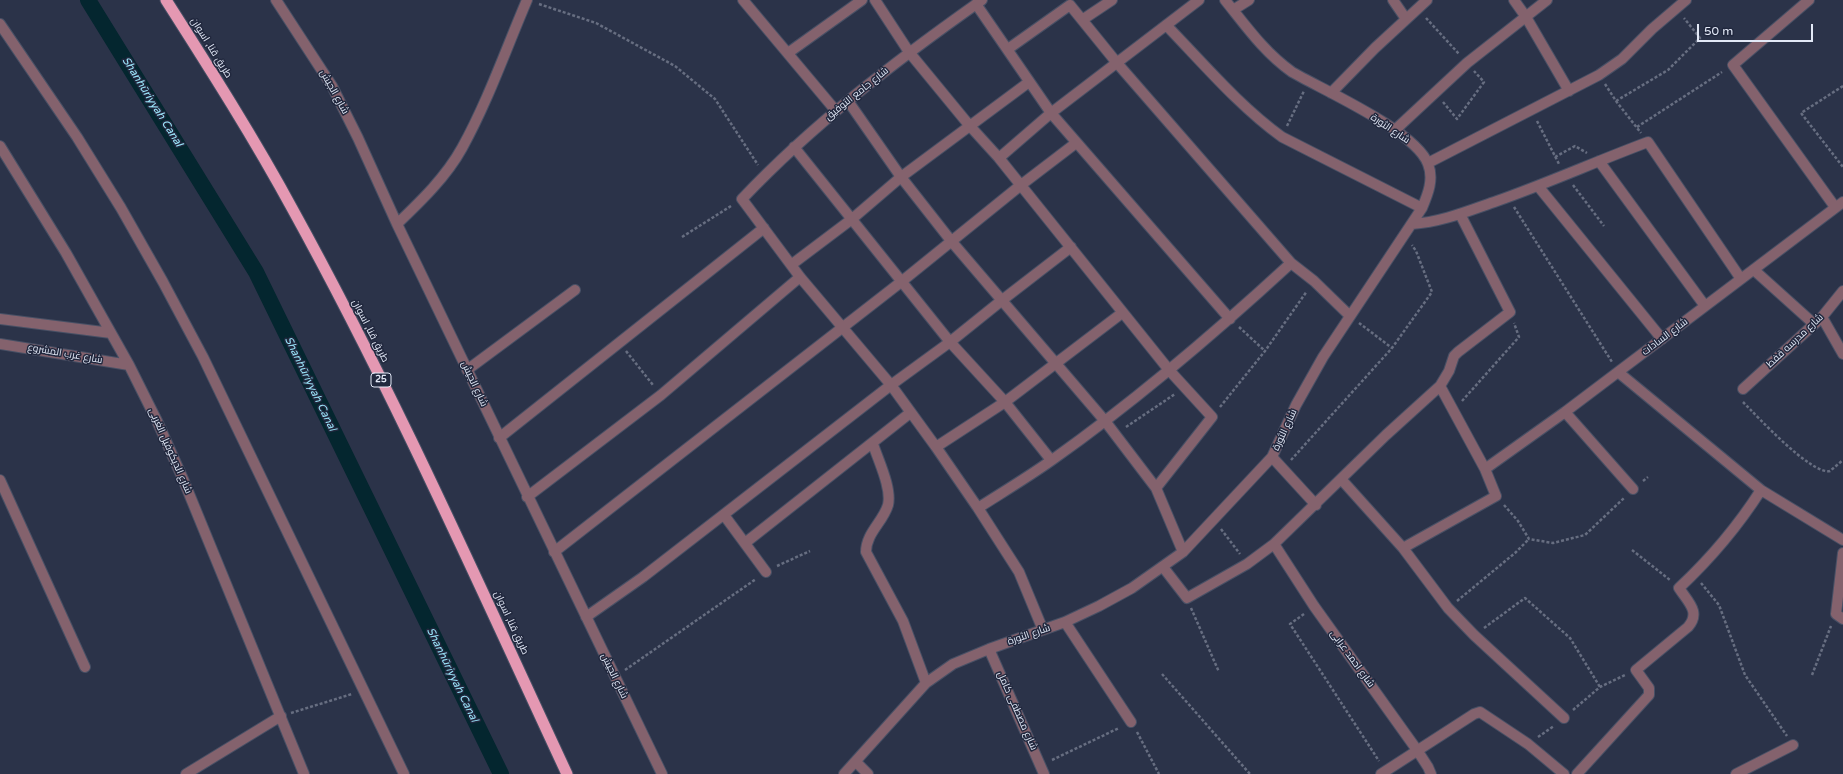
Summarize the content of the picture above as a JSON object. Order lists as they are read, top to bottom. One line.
{"streets":{"highway":["طريق قنا, اسوان","25"],"street":["شارع الجيش","شارع جامع التوفيق","شارع الثورة","شارع السادات","شارع مدرسه قفط","شارع غرب المشروع","شارع الديكوفيل الغربى","شارع احمد عرابى","شارع مصطفى كامل"]},"crossings":[["شارع الثورة","شارع مصطفى كامل"],["شارع غرب المشروع","شارع الديكوفيل الغربى"]],"water":["Shanhūriyyah Canal"],"scale_bar":"50 m"}
